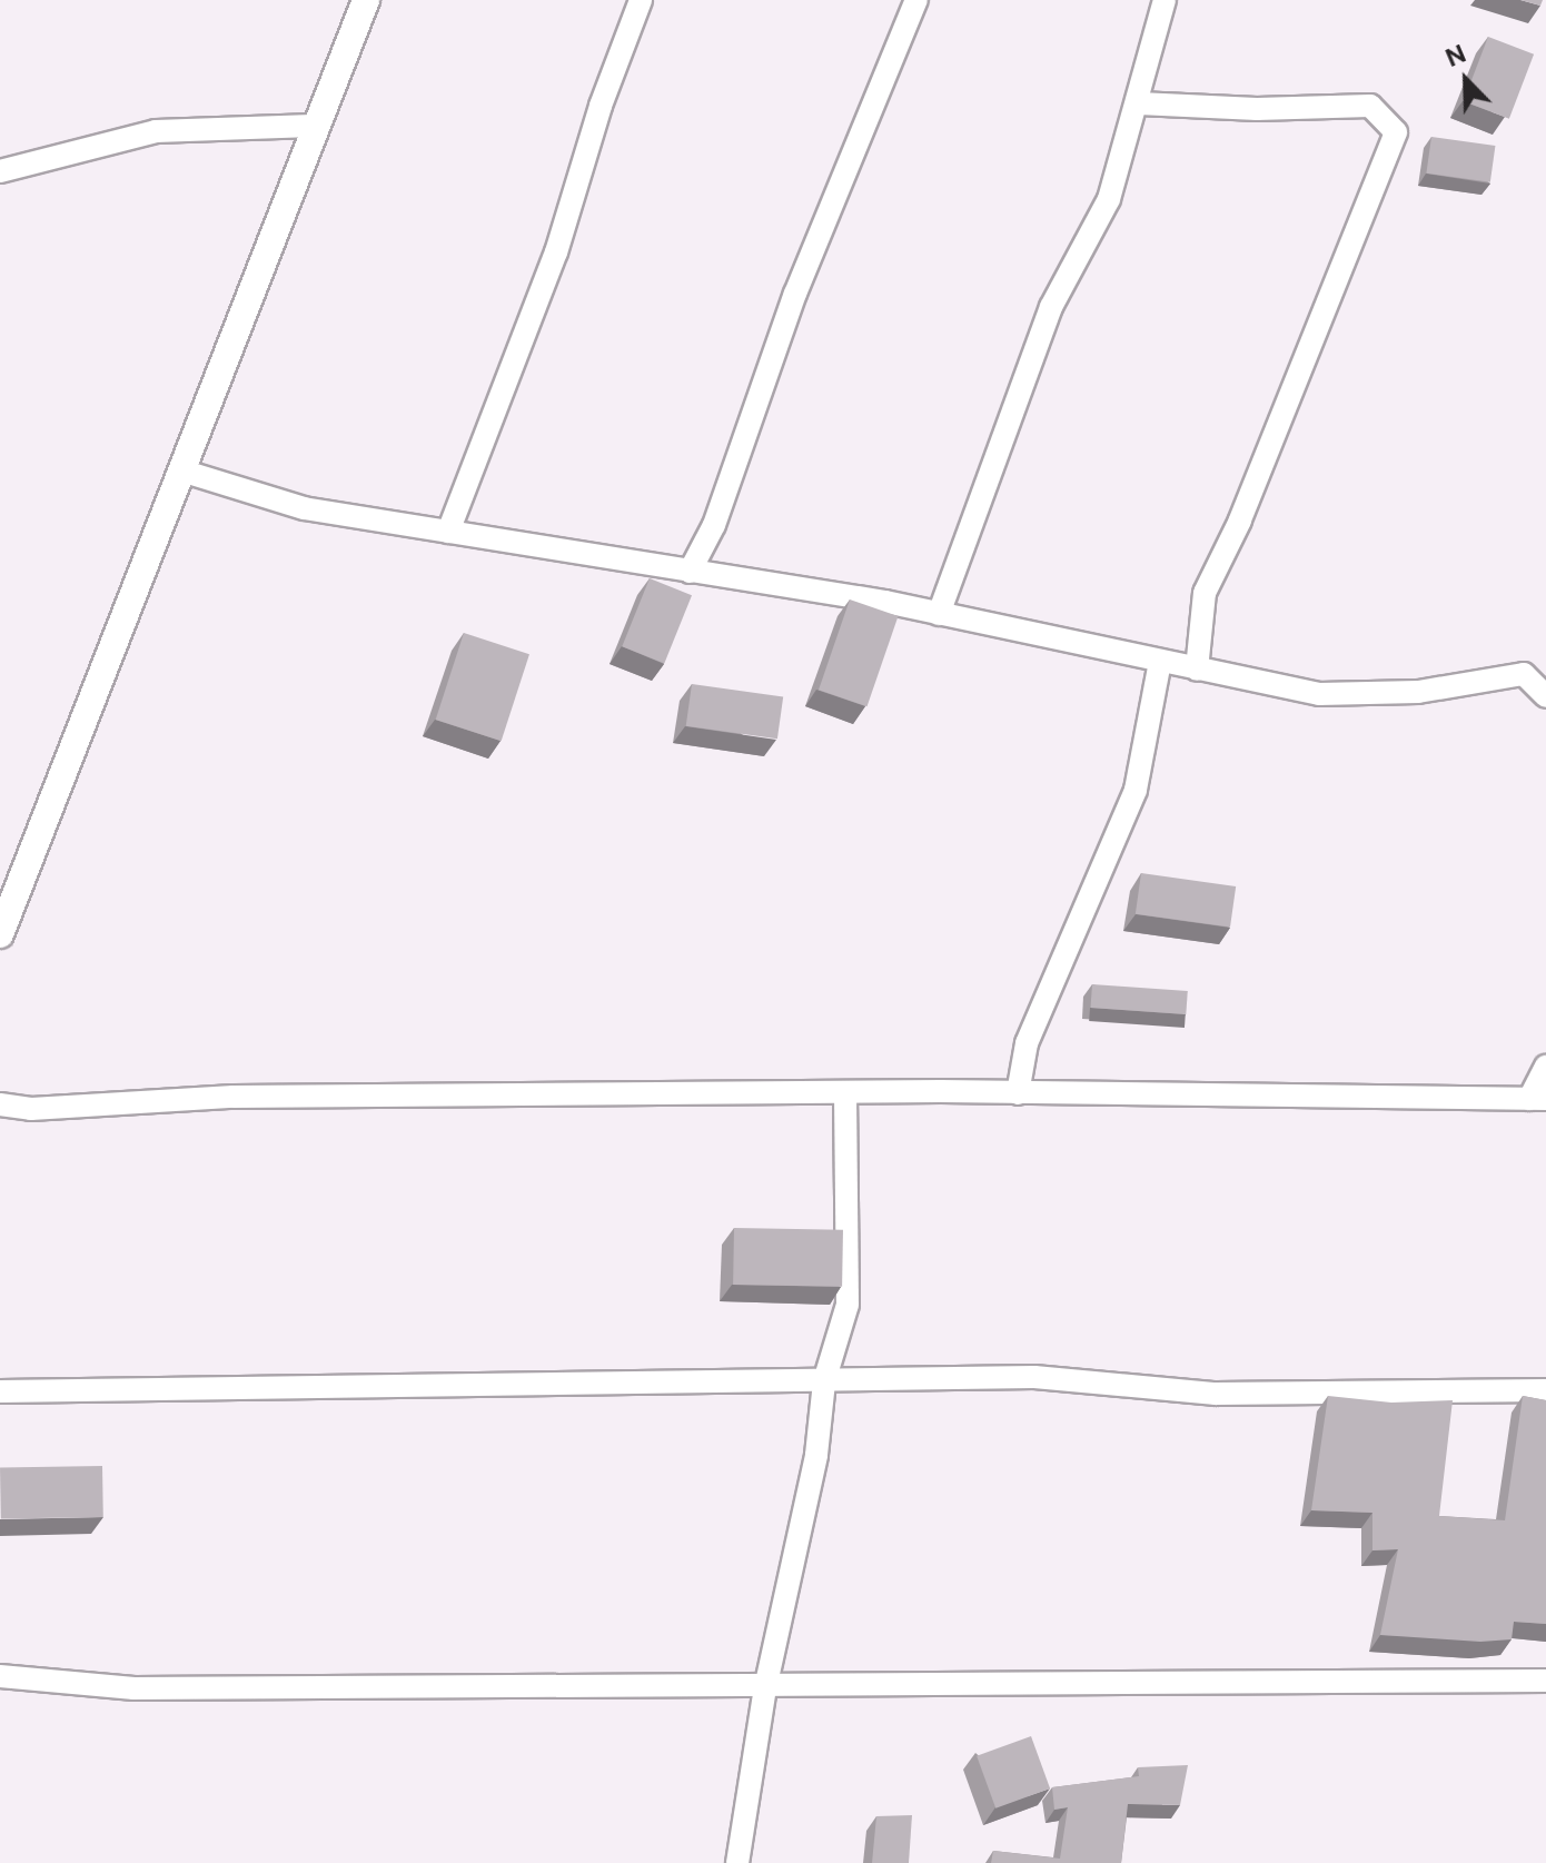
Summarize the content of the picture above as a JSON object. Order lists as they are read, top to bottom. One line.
{"north":"top left"}
